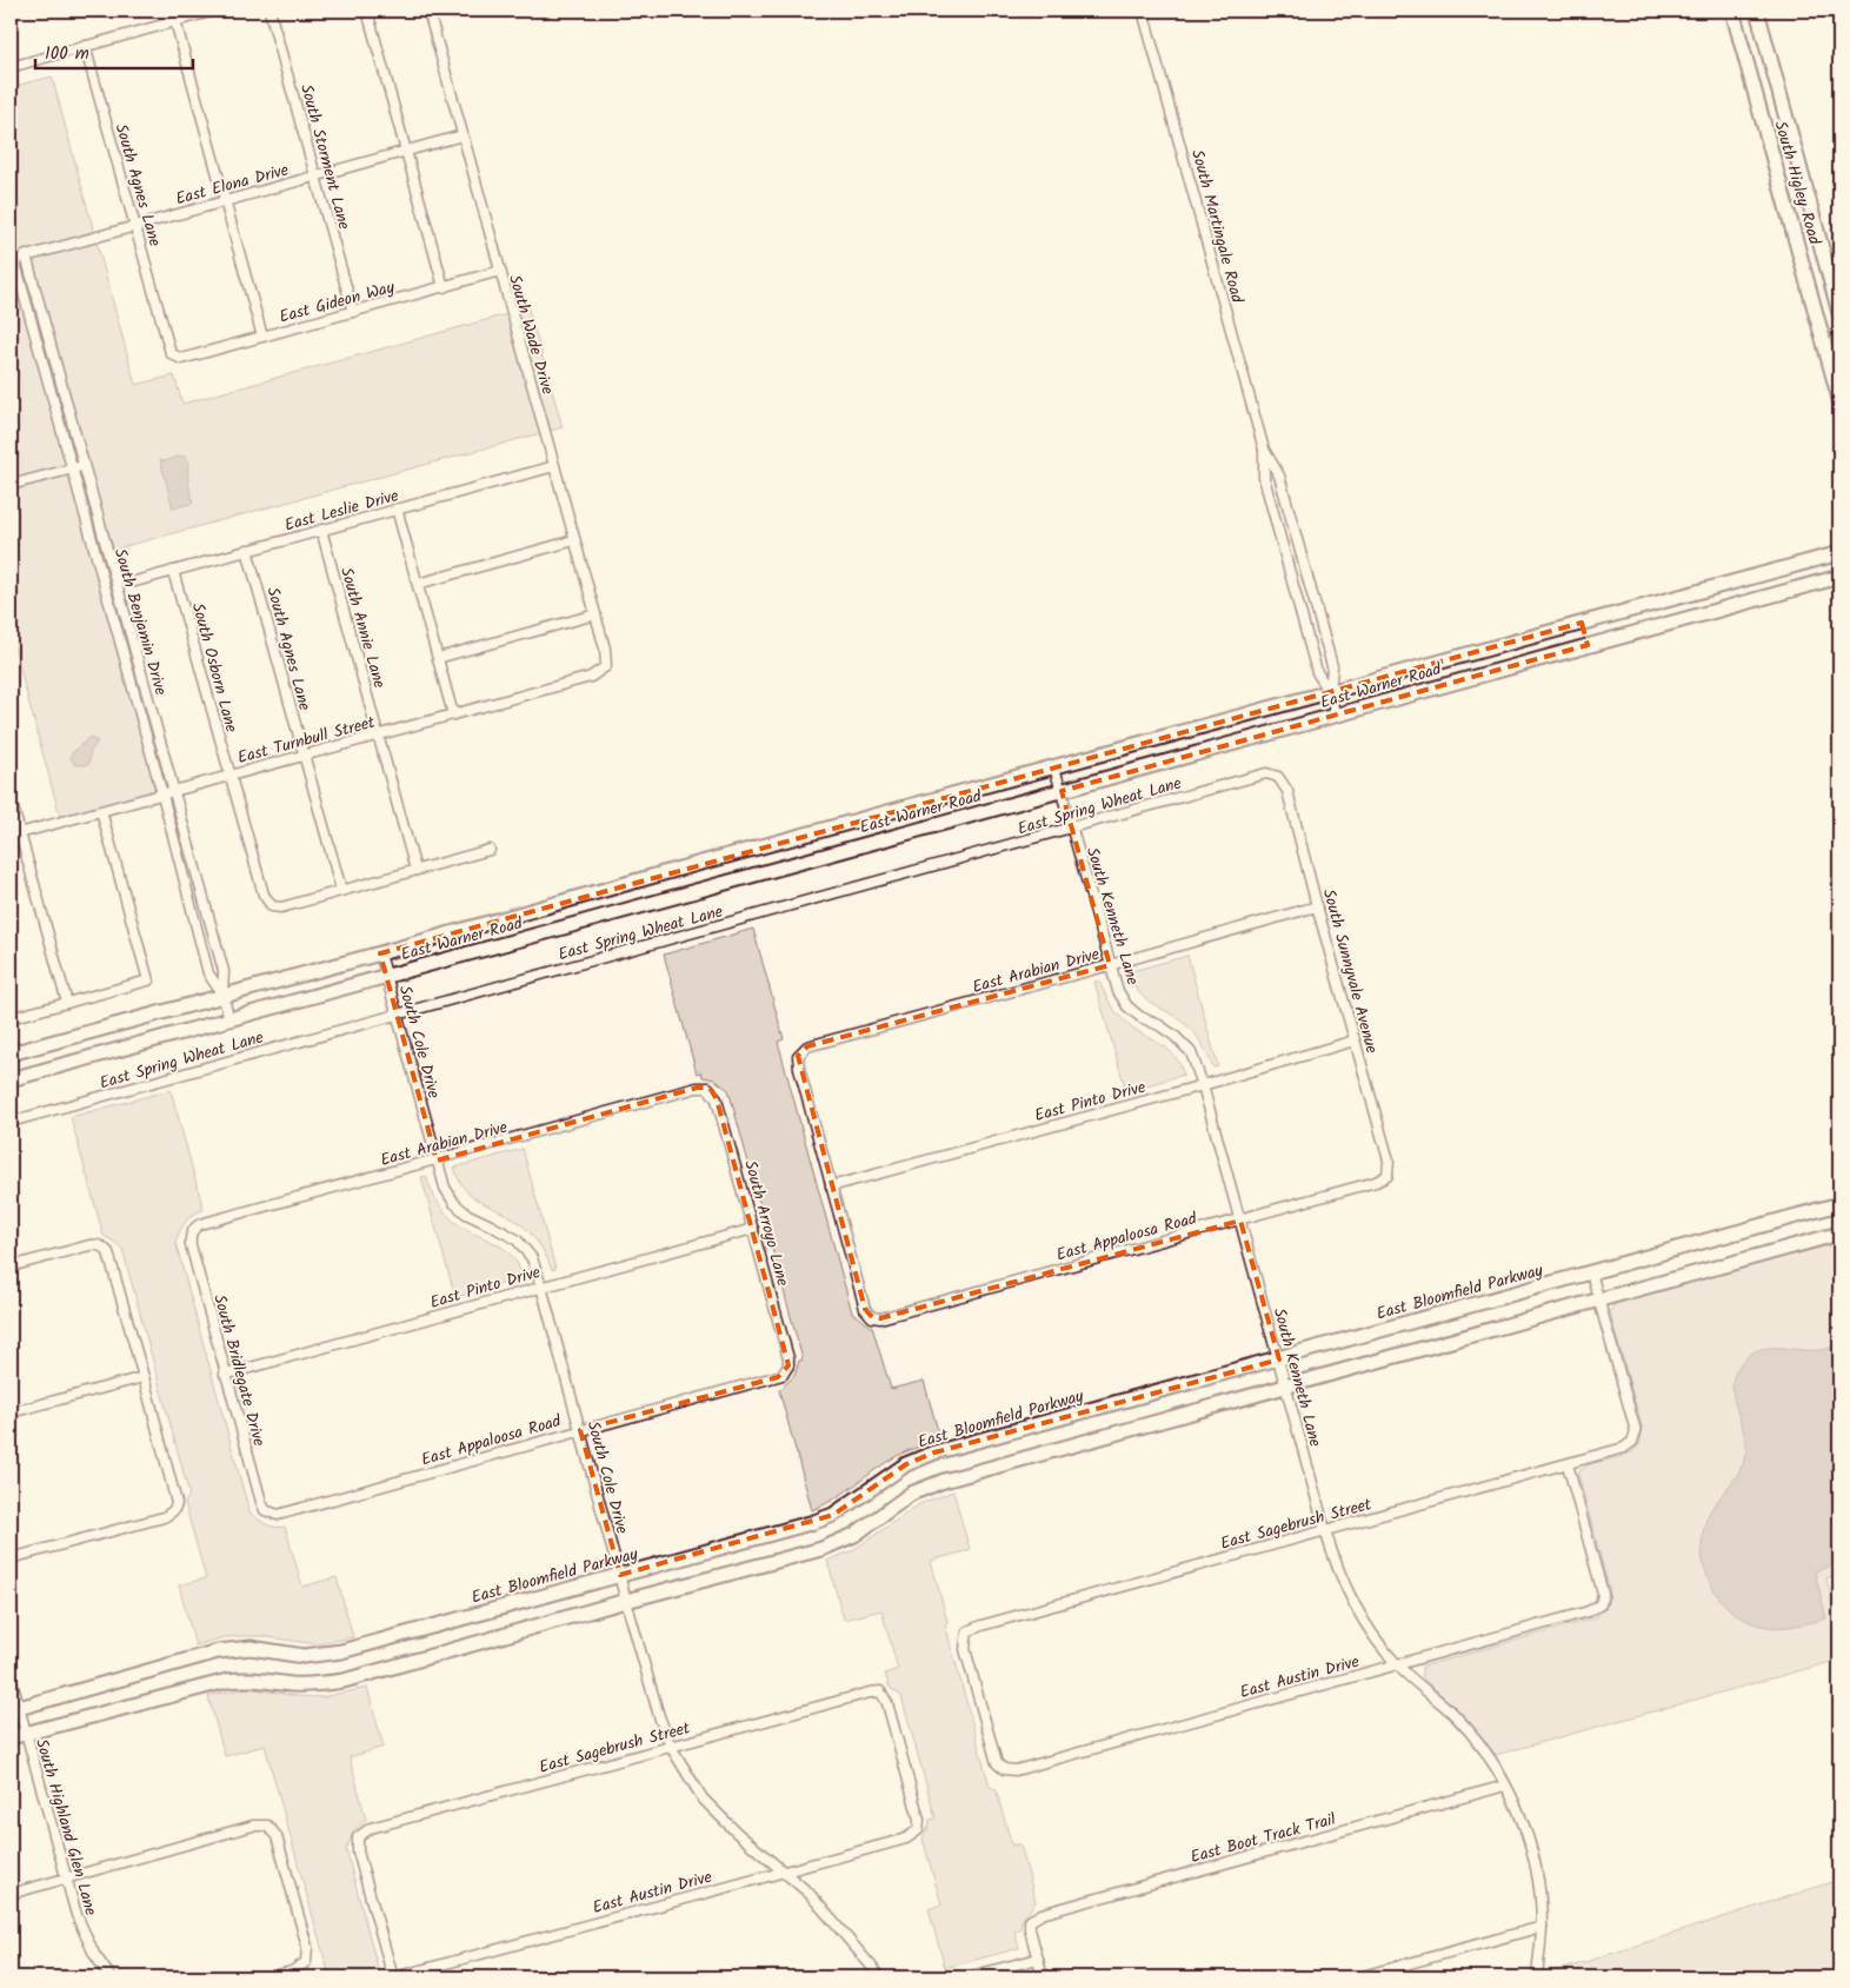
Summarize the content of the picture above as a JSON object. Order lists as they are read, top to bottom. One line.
{"streets":{"main road":["South Higley Road","East Warner Road","East Bloomfield Parkway"],"street":["South Storment Lane","East Elona Drive","South Agnes Lane","South Martingale Road","East Gideon Way","South Wade Drive","East Leslie Drive","South Benjamin Drive","South Annie Lane","South Osborn Lane","East Turnbull Street","East Spring Wheat Lane","South Kenneth Lane","East Arabian Drive","South Sunnyvale Avenue","South Cole Drive","East Pinto Drive","South Arroyo Lane","East Appaloosa Road","South Bridlegate Drive","East Sagebrush Street","East Austin Drive","South Highland Glen Lane","East Boot Track Trail"]},"crossings":[["South Storment Lane","East Elona Drive"],["South Storment Lane","East Gideon Way"],["East Elona Drive","South Agnes Lane"],["East Elona Drive","South Wade Drive"],["East Elona Drive","South Benjamin Drive"],["South Agnes Lane","East Gideon Way"],["South Agnes Lane","East Leslie Drive"],["South Agnes Lane","South Osborn Lane"],["South Agnes Lane","East Turnbull Street"],["South Martingale Road","East Warner Road"],["East Gideon Way","South Wade Drive"],["South Wade Drive","East Leslie Drive"],["South Wade Drive","East Turnbull Street"],["East Leslie Drive","South Annie Lane"],["East Leslie Drive","South Osborn Lane"],["South Benjamin Drive","East Warner Road"],["South Benjamin Drive","East Turnbull Street"],["South Annie Lane","East Turnbull Street"],["South Osborn Lane","East Turnbull Street"],["East Warner Road","South Kenneth Lane"],["East Warner Road","South Cole Drive"],["East Spring Wheat Lane","South Kenneth Lane"],["East Spring Wheat Lane","South Sunnyvale Avenue"],["East Spring Wheat Lane","South Cole Drive"],["South Kenneth Lane","East Arabian Drive"],["South Kenneth Lane","East Pinto Drive"],["South Kenneth Lane","East Appaloosa Road"],["South Kenneth Lane","East Bloomfield Parkway"],["South Kenneth Lane","East Sagebrush Street"],["South Kenneth Lane","East Austin Drive"],["South Kenneth Lane","East Boot Track Trail"],["East Arabian Drive","South Sunnyvale Avenue"],["East Arabian Drive","South Cole Drive"],["East Arabian Drive","East Pinto Drive"],["East Arabian Drive","South Arroyo Lane"],["East Arabian Drive","East Appaloosa Road"],["East Arabian Drive","South Bridlegate Drive"],["South Sunnyvale Avenue","East Pinto Drive"],["South Sunnyvale Avenue","East Appaloosa Road"],["South Cole Drive","East Pinto Drive"],["South Cole Drive","East Appaloosa Road"],["South Cole Drive","East Bloomfield Parkway"],["South Cole Drive","East Sagebrush Street"],["South Cole Drive","East Austin Drive"],["East Pinto Drive","South Arroyo Lane"],["East Pinto Drive","East Appaloosa Road"],["East Pinto Drive","South Bridlegate Drive"],["South Arroyo Lane","East Appaloosa Road"],["East Appaloosa Road","South Bridlegate Drive"],["East Bloomfield Parkway","South Highland Glen Lane"],["East Sagebrush Street","East Austin Drive"]],"scale_bar":"100 m"}
